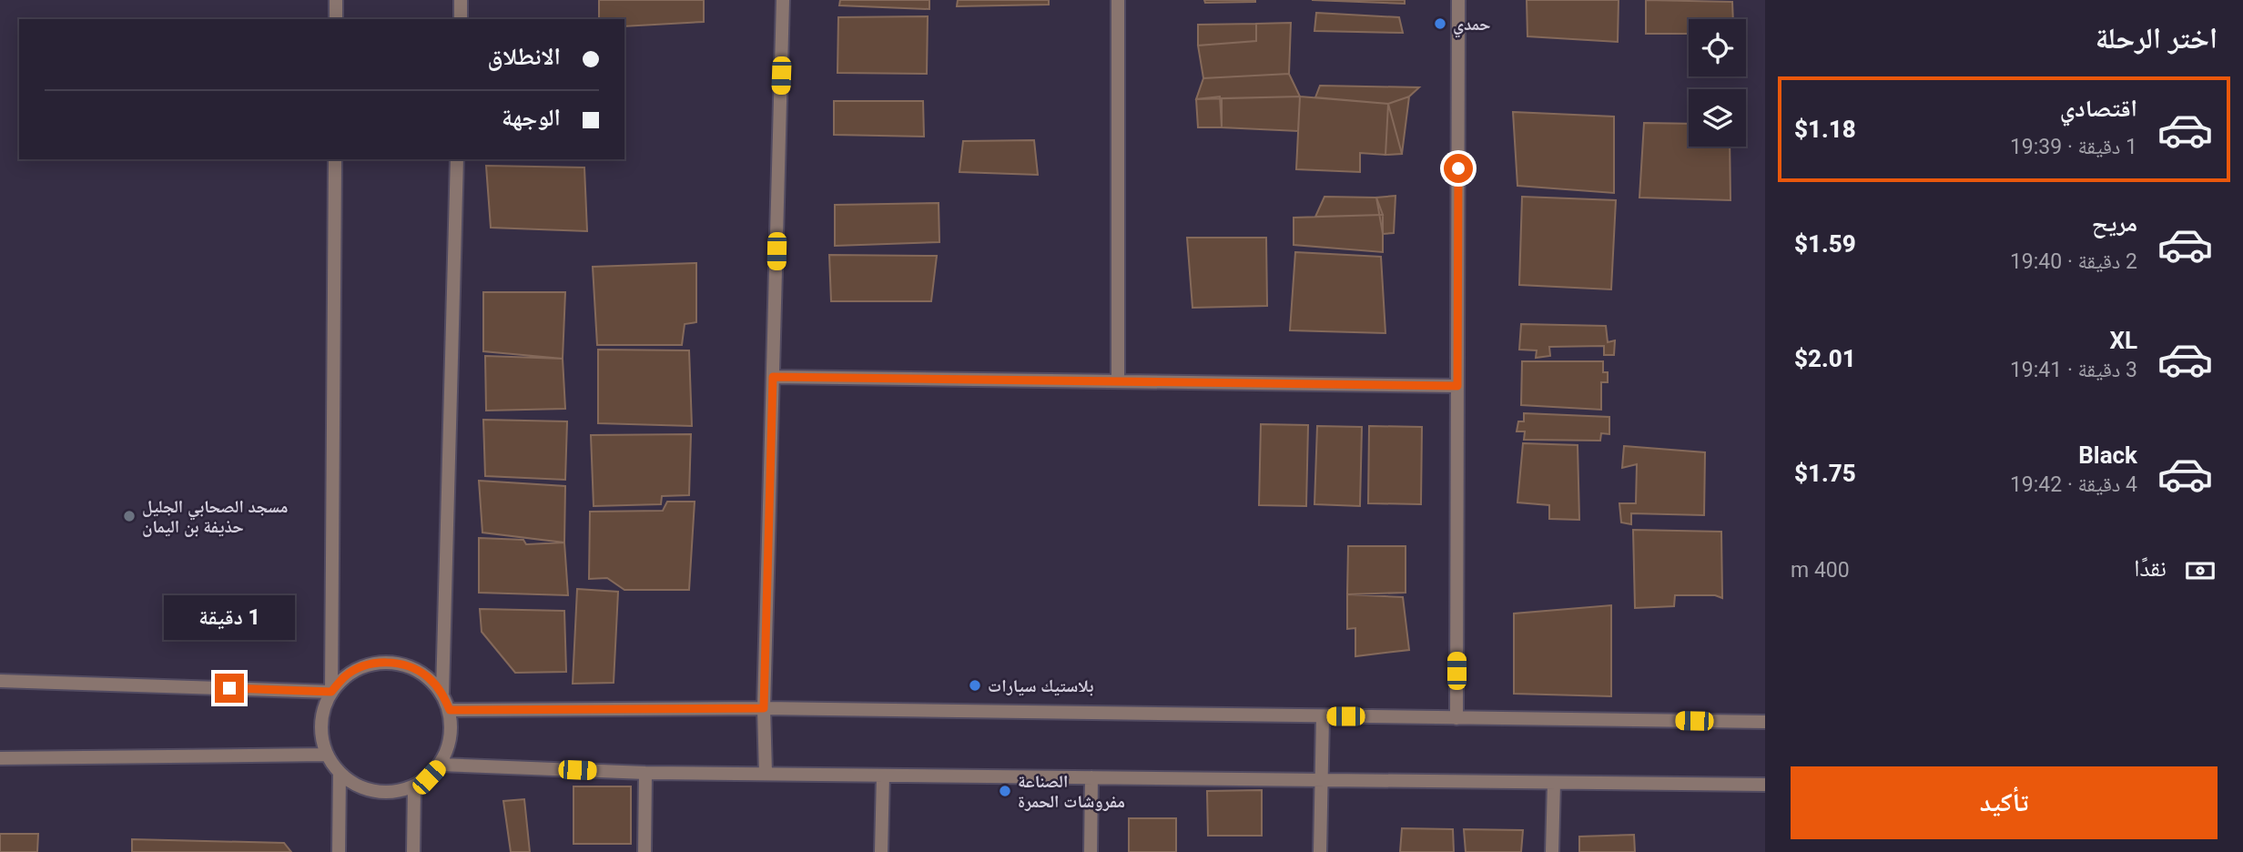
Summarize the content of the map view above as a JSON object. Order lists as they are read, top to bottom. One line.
{"places":["حمدي","مسجد الصحابي الجليل حذيفة بن اليمان","بلاستيك سيارات","الصناعة مفروشات الحمرة"],"page":{"heading":"اختر الرحلة","banner":["الانطلاق","الوجهة"],"list":[{"name":"اقتصادي","note":"1 دقيقة · 19:39","value":"$1.18"},{"name":"مريح","note":"2 دقيقة · 19:40","value":"$1.59"},{"name":"XL","note":"3 دقيقة · 19:41","value":"$2.01"},{"name":"Black","note":"4 دقيقة · 19:42","value":"$1.75"}],"pay":["نقدًا","400 m"],"bubble":"1 دقيقة","buttons":"تأكيد"}}
